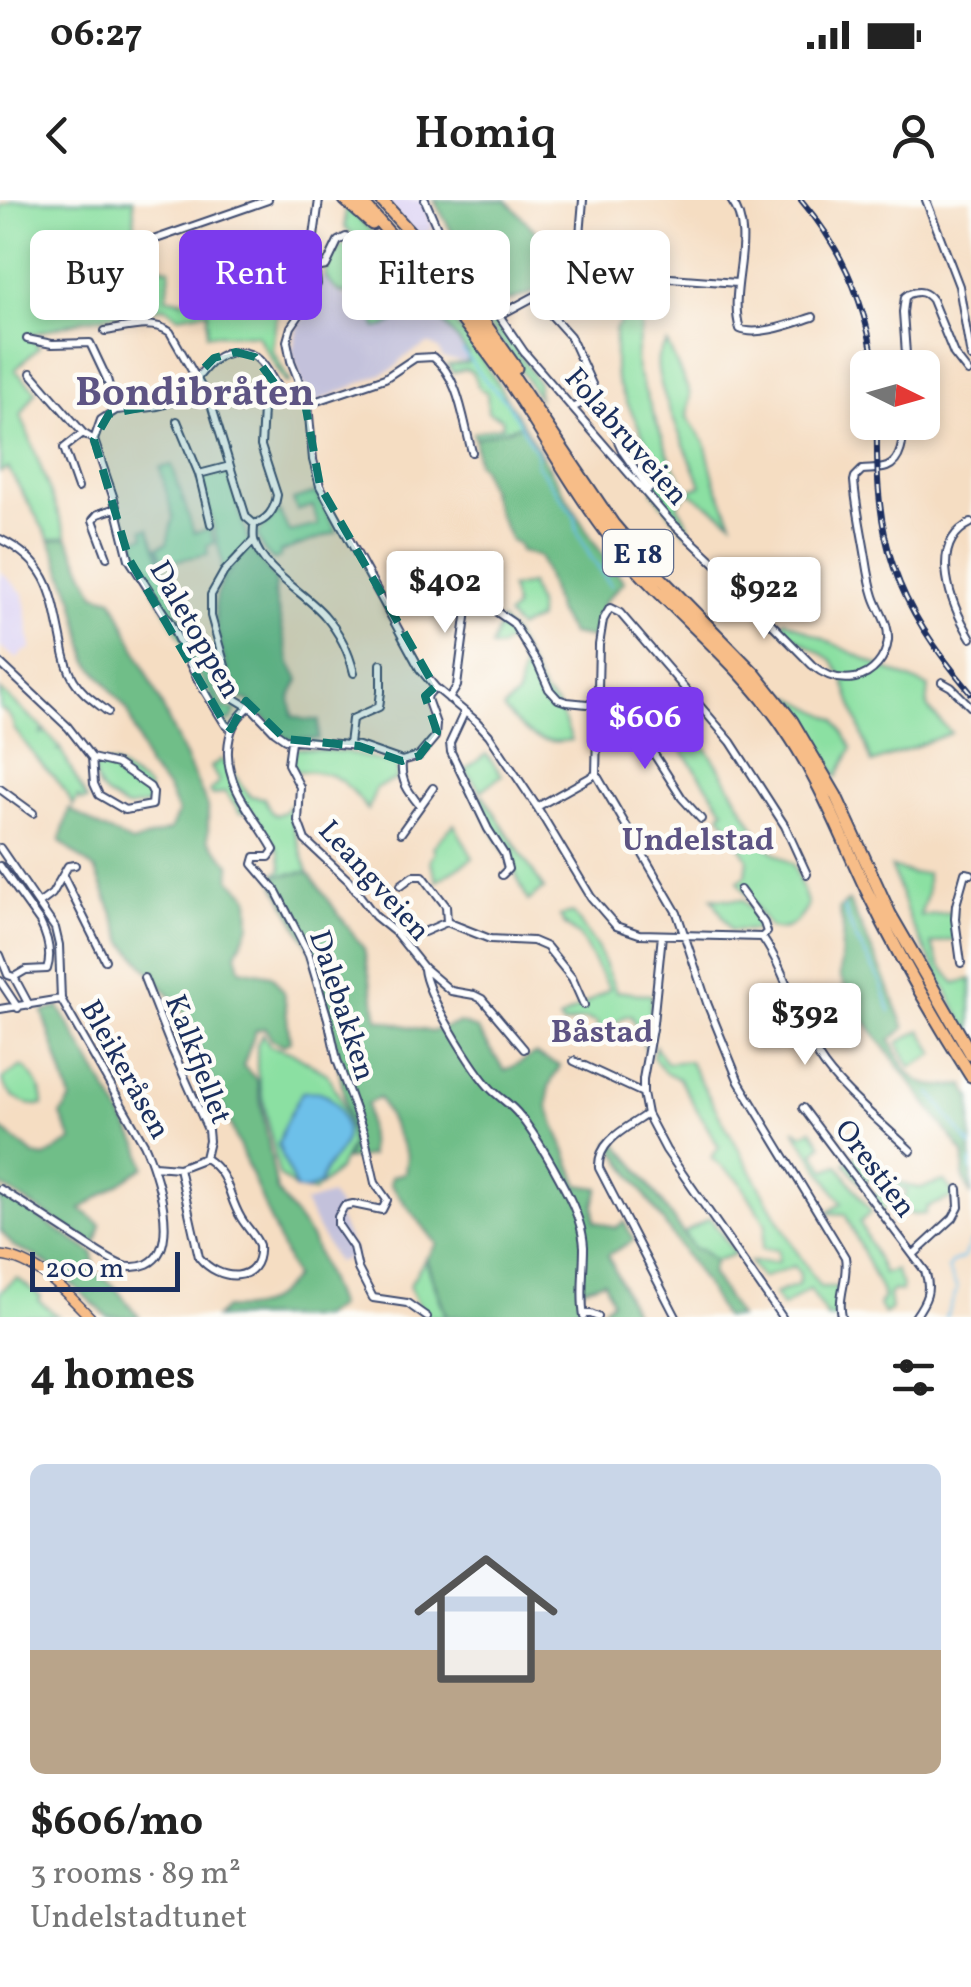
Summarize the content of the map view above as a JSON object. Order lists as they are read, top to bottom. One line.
{"streets":{"highway":["E 18"],"street":["Folabruveien","Daletoppen","Leangveien","Dalebakken","Kalkfjellet","Bleikeråsen","Orestien"]},"crossings":[["Daletoppen","Dalebakken"],["Kalkfjellet","Bleikeråsen"]],"districts":["Bondibråten","Undelstad","Båstad"],"scale_bar":"200 m","north":"right","page":{"status":"06:27","header":"Homiq","chip":["Buy","Rent","Filters","New"],"price":["$402","$922","$606","$392"],"scale":"200 m","heading":"4 homes","list":[{"name":"$606/mo","note":"3 rooms · 89 m² · Undelstadtunet"}]}}
